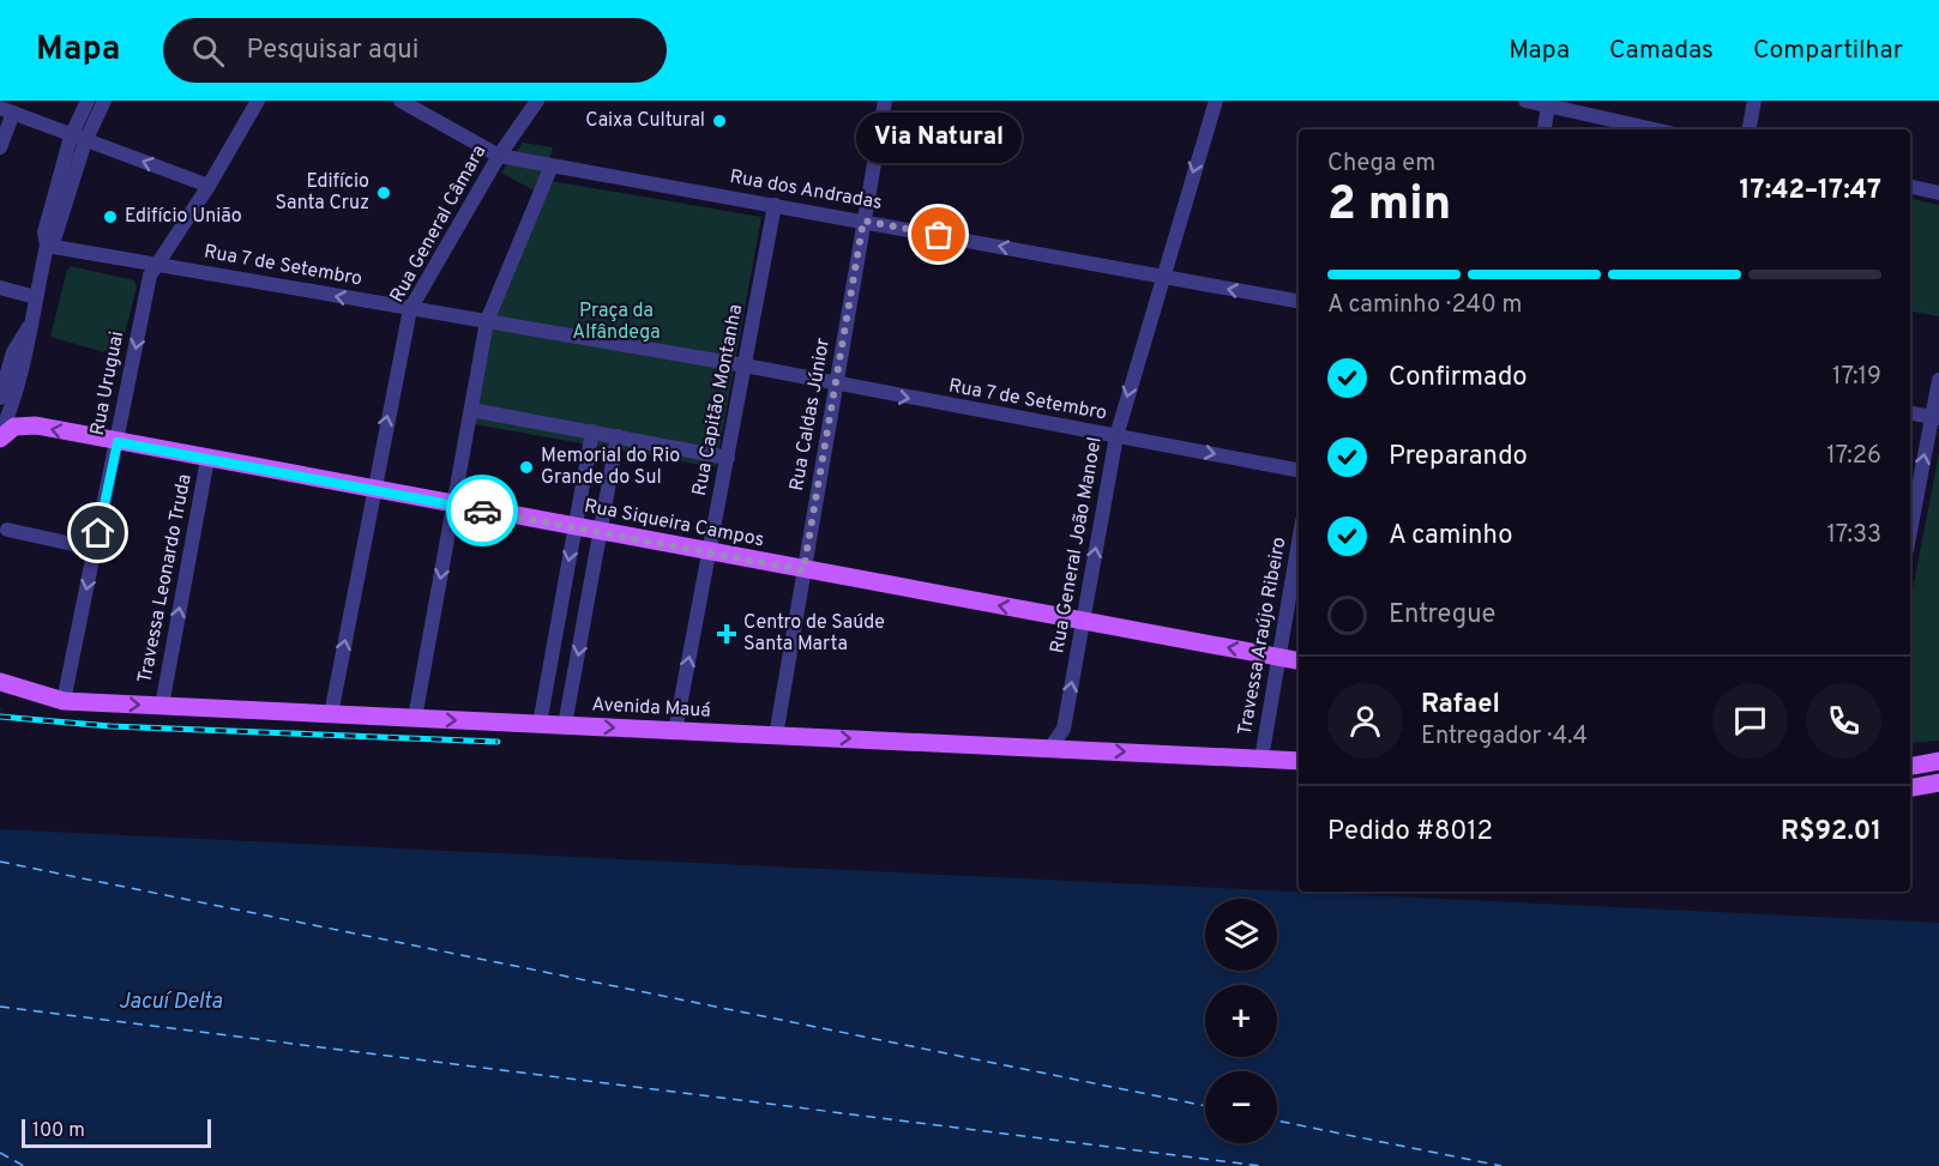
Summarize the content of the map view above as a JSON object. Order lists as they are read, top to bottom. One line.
{"streets":{"main road":["Rua Siqueira Campos","Avenida Mauá"],"street":["Rua dos Andradas","Rua General Câmara","Rua 7 de Setembro","Rua Uruguai","Rua Capitão Montanha","Rua Caldas Júnior","Rua General João Manoel","Travessa Leonardo Truda","Travessa Araújo Ribeiro"]},"crossings":[["Rua dos Andradas","Rua General Câmara"],["Rua dos Andradas","Rua Capitão Montanha"],["Rua dos Andradas","Rua Caldas Júnior"],["Rua dos Andradas","Rua General João Manoel"],["Rua General Câmara","Rua 7 de Setembro"],["Rua General Câmara","Rua Siqueira Campos"],["Rua General Câmara","Avenida Mauá"],["Rua 7 de Setembro","Rua Uruguai"],["Rua 7 de Setembro","Rua Capitão Montanha"],["Rua 7 de Setembro","Rua Caldas Júnior"],["Rua 7 de Setembro","Rua General João Manoel"],["Rua Uruguai","Rua Siqueira Campos"],["Rua Uruguai","Avenida Mauá"],["Rua Capitão Montanha","Rua Siqueira Campos"],["Rua Capitão Montanha","Avenida Mauá"],["Rua Caldas Júnior","Rua Siqueira Campos"],["Rua Caldas Júnior","Avenida Mauá"],["Rua Siqueira Campos","Rua General João Manoel"],["Rua Siqueira Campos","Travessa Leonardo Truda"],["Rua Siqueira Campos","Travessa Araújo Ribeiro"],["Rua General João Manoel","Avenida Mauá"],["Travessa Leonardo Truda","Avenida Mauá"],["Travessa Araújo Ribeiro","Avenida Mauá"]],"one_way":["Rua dos Andradas","Rua Siqueira Campos","Travessa Leonardo Truda","Avenida Mauá"],"water":["Jacuí Delta"],"parks":["Praça da Alfândega"],"places":{"other":["Caixa Cultural","Edifício Santa Cruz","Edifício União","Via Natural","Memorial do Rio Grande do Sul"],"health":["Centro de Saúde Santa Marta"]},"scale_bar":"100 m","page":{"header":"Mapa","search":"Pesquisar aqui","nav":["Mapa","Camadas","Compartilhar"],"bubble":"Via Natural","heading":["2 min","Chega em","17:42–17:47"],"panel":["Rafael","Entregador · 4.4","Pedido #8012","R$92.01"],"bar":"A caminho · 240 m","list":[["Confirmado","17:19"],["Preparando","17:26"],["A caminho","17:33"],"Entregue"],"map_buttons":["+","−"],"scale":"100 m"}}
